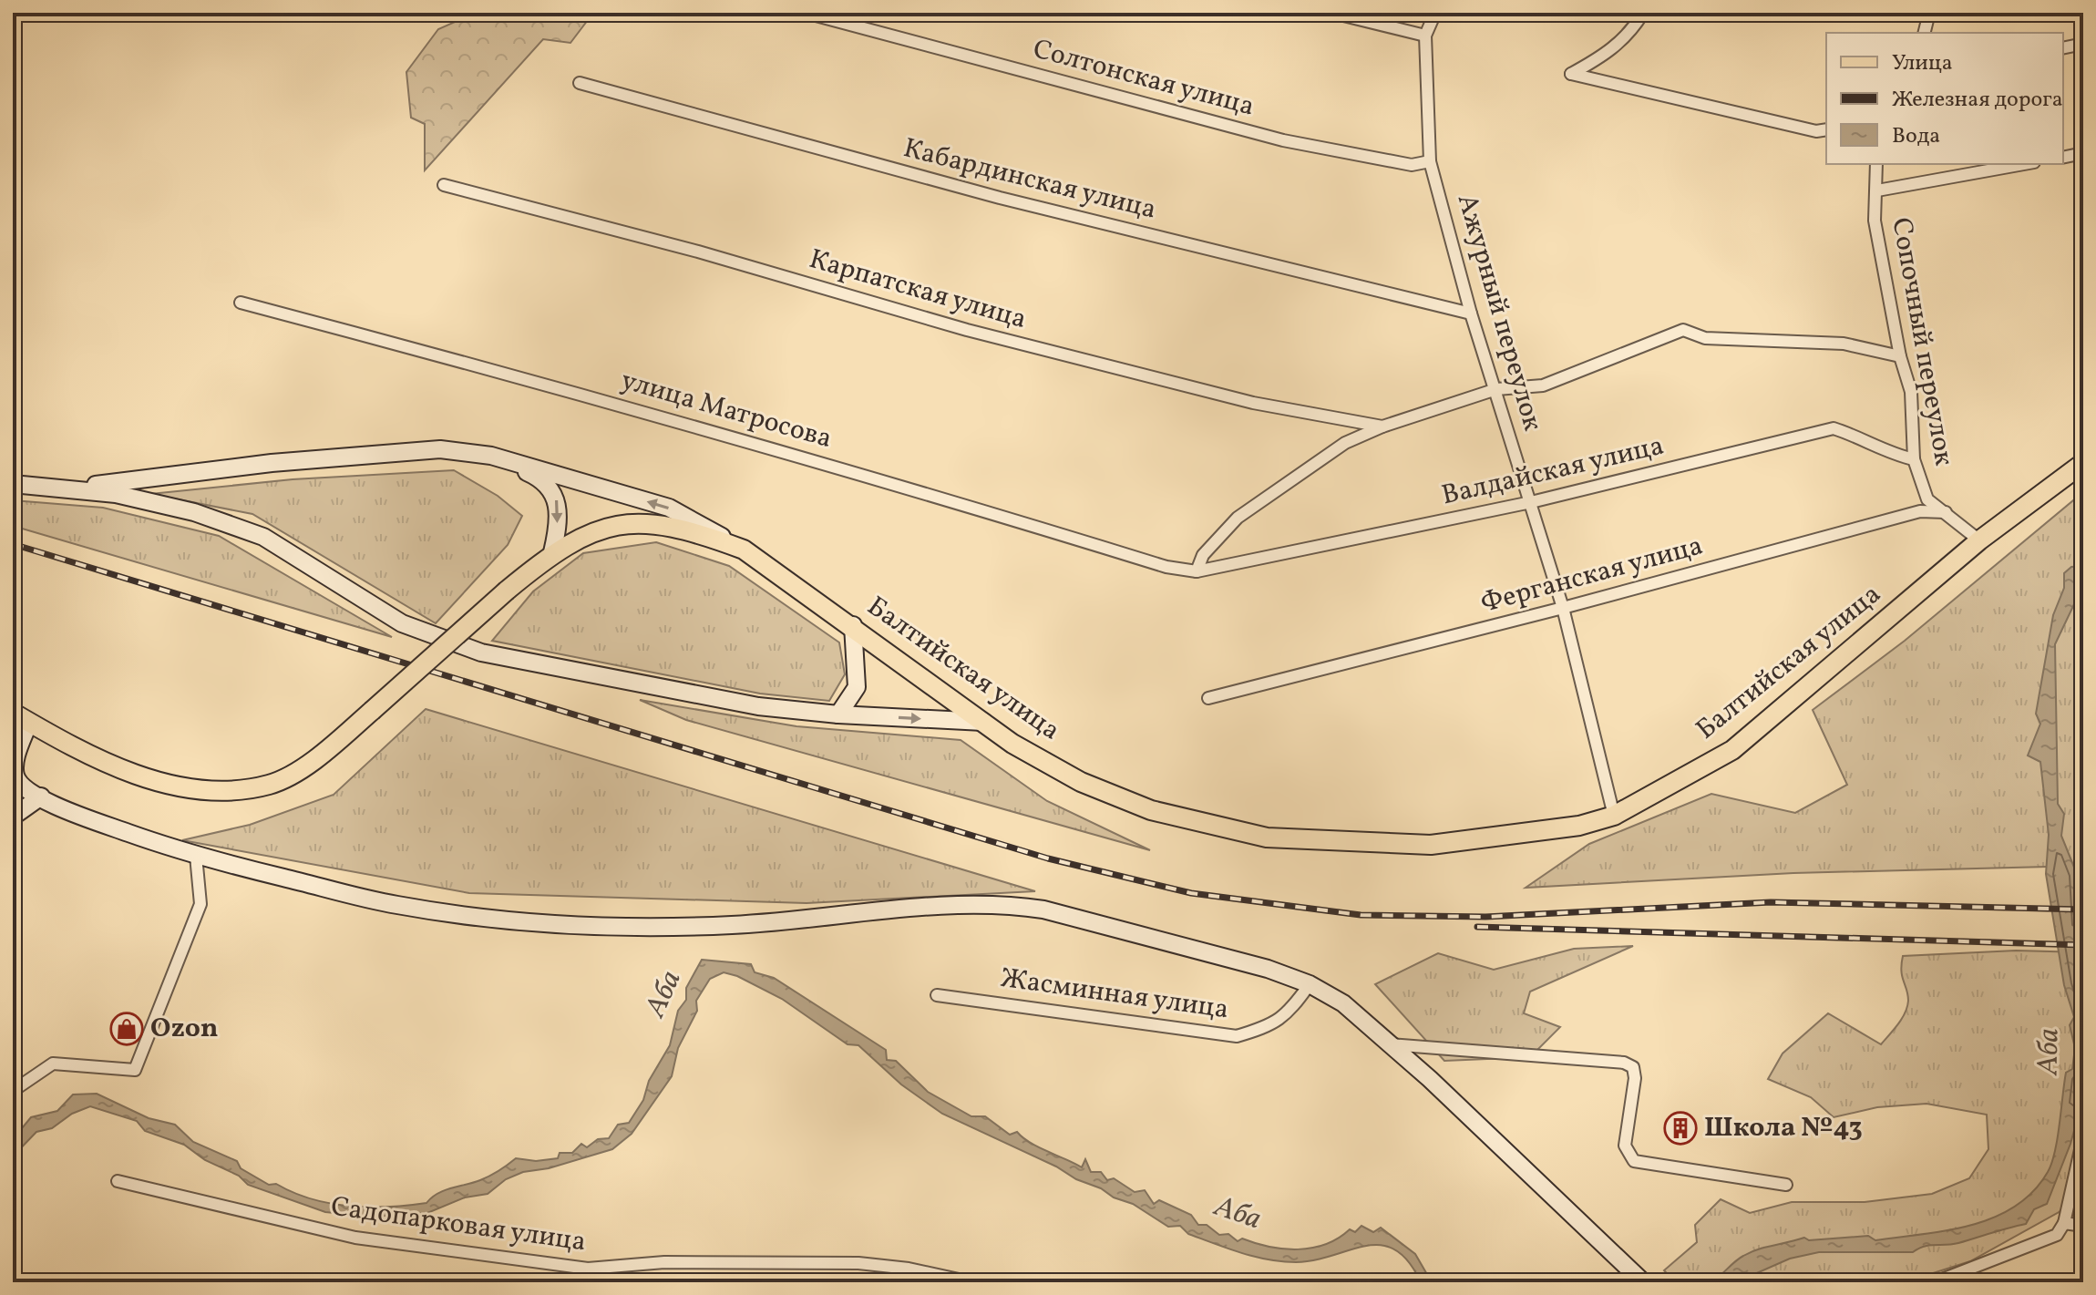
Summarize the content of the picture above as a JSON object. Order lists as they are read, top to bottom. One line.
{"streets":{"main road":["Балтийская улица"],"street":["Солтонская улица","Кабардинская улица","Карпатская улица","Ажурный переулок","Сопочный переулок","улица Матросова","Валдайская улица","Ферганская улица","Жасминная улица","Садопарковая улица"]},"crossings":[["Солтонская улица","Ажурный переулок"],["Кабардинская улица","Ажурный переулок"],["Карпатская улица","Ажурный переулок"],["Карпатская улица","Сопочный переулок"],["Карпатская улица","улица Матросова"],["Карпатская улица","Валдайская улица"],["Ажурный переулок","Валдайская улица"],["Ажурный переулок","Ферганская улица"],["Ажурный переулок","Балтийская улица"],["Сопочный переулок","Валдайская улица"],["Сопочный переулок","Ферганская улица"],["улица Матросова","Валдайская улица"]],"water":["Аба"],"places":{"shop":["Ozon"],"building":["Школа №43"]},"legend":["Улица","Железная дорога","Вода"]}
